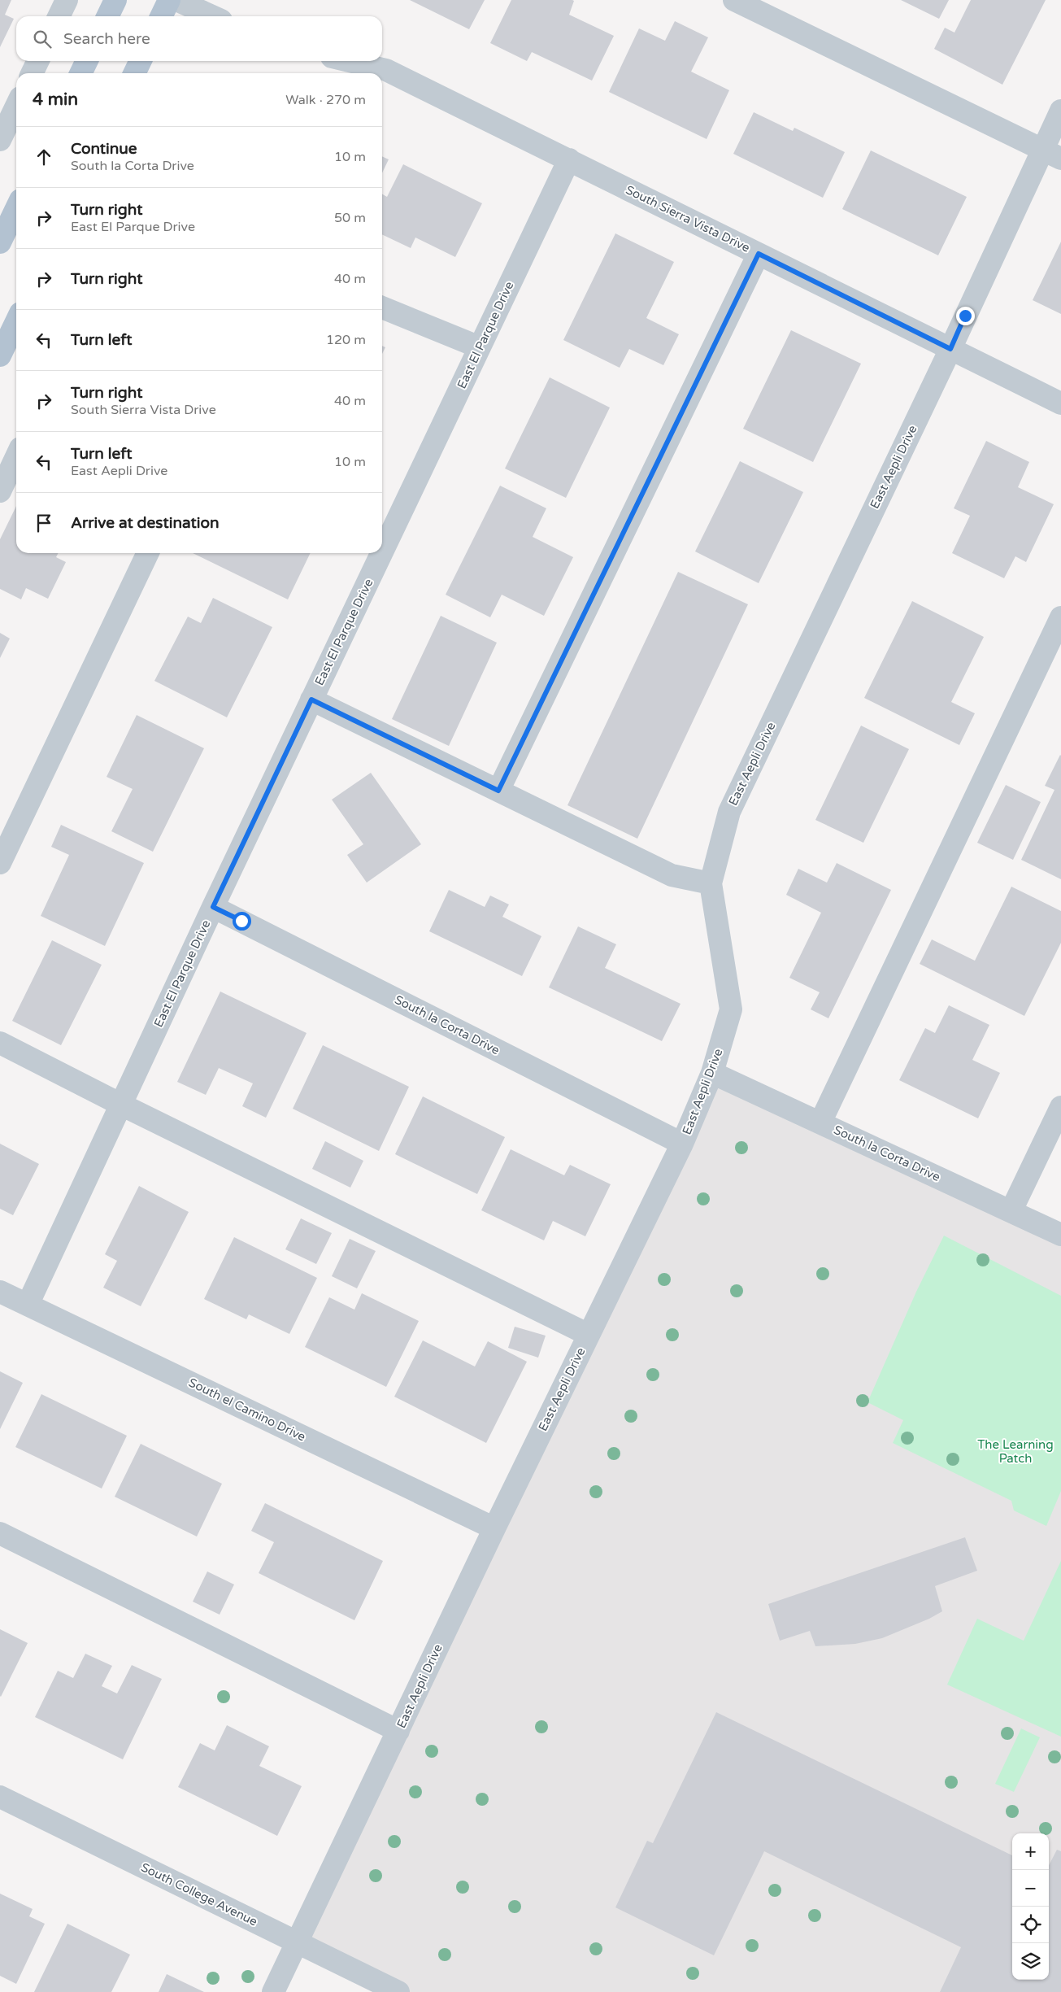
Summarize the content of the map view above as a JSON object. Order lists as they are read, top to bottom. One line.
{"streets":{"street":["South Sierra Vista Drive","East El Parque Drive","East Aepli Drive","South la Corta Drive","South el Camino Drive","South College Avenue"]},"crossings":[["South Sierra Vista Drive","East El Parque Drive"],["South Sierra Vista Drive","East Aepli Drive"],["East El Parque Drive","South la Corta Drive"],["East El Parque Drive","South el Camino Drive"],["East Aepli Drive","South la Corta Drive"],["East Aepli Drive","South el Camino Drive"],["East Aepli Drive","South College Avenue"]],"parks":["The Learning Patch"],"page":{"search":"Search here","heading":["4 min","Walk · 270 m"],"list":[["Continue","South la Corta Drive","10 m"],["Turn right","East El Parque Drive","50 m"],["Turn right","40 m"],["Turn left","120 m"],["Turn right","South Sierra Vista Drive","40 m"],["Turn left","East Aepli Drive","10 m"],"Arrive at destination"],"map_buttons":["+","−"]}}
